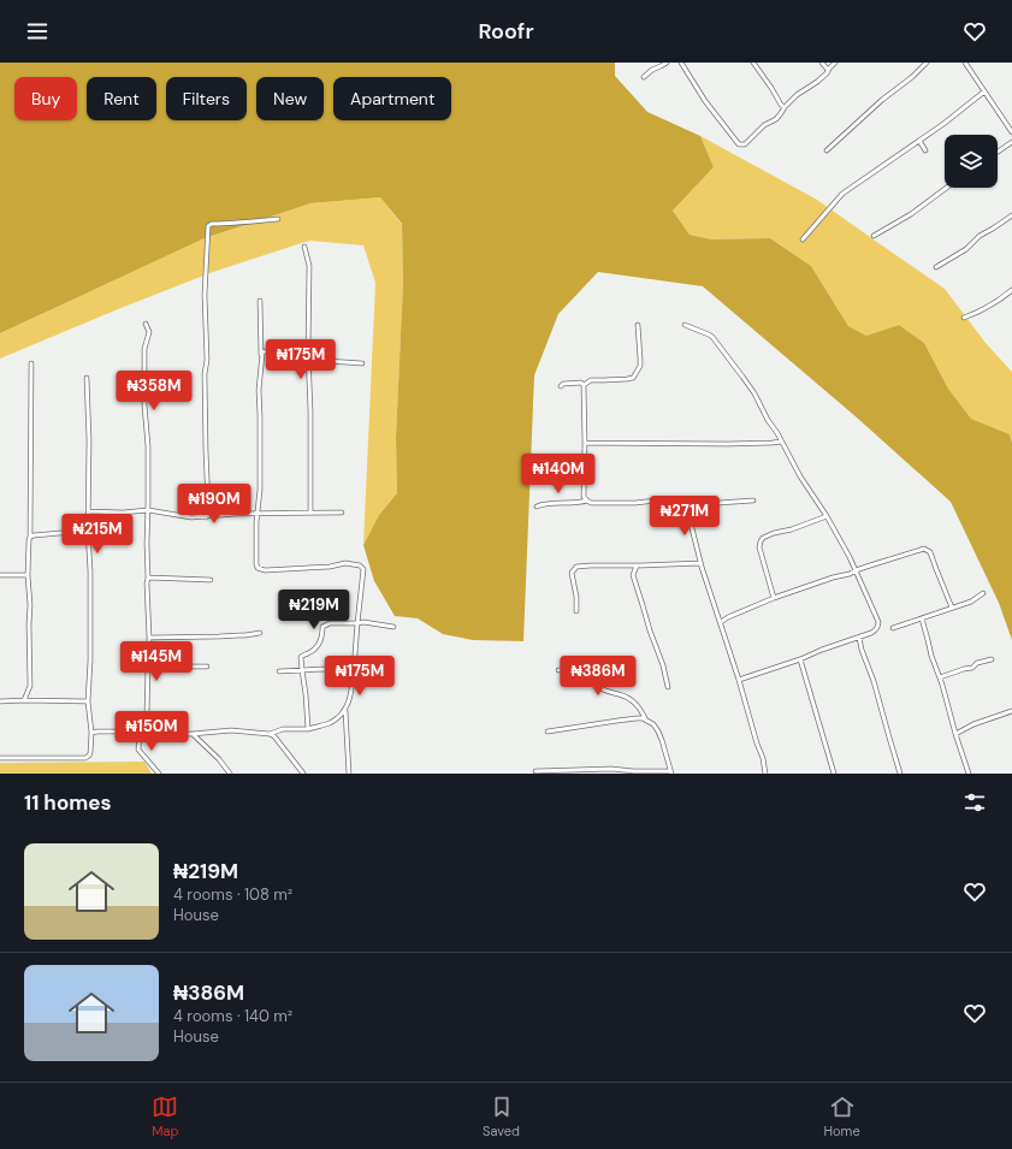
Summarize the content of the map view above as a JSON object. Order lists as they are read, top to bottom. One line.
{"page":{"header":"Roofr","chip":["Buy","Rent","Filters","New","Apartment"],"price":["₦175M","₦358M","₦140M","₦190M","₦271M","₦215M","₦219M","₦145M","₦175M","₦386M","₦150M"],"heading":"11 homes","list":[{"name":"₦219M","note":"4 rooms · 108 m² · House"},{"name":"₦386M","note":"4 rooms · 140 m² · House"}],"tabs":["Map","Saved","Home"]}}
